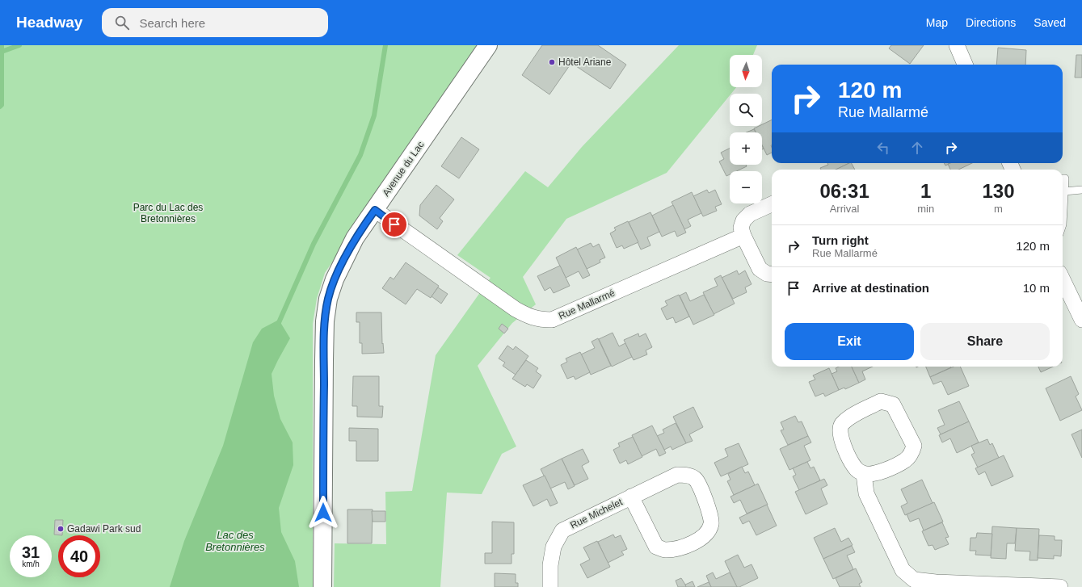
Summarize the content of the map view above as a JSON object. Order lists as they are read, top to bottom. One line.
{"streets":{"street":["Avenue du Lac","Rue Mallarmé","Rue Michelet"]},"crossings":[["Avenue du Lac","Rue Mallarmé"]],"water":["Lac des Bretonnières"],"parks":["Parc du Lac des Bretonnières"],"places":["Hôtel Ariane","Gadawi Park sud"],"north":"bottom","page":{"header":"Headway","search":"Search here","nav":["Map","Directions","Saved"],"map_buttons":["+","−"],"turn":["120 m","Rue Mallarmé"],"eta":["06:31","Arrival","1","min","130","m"],"list":[{"name":"Turn right","note":"Rue Mallarmé","value":"120 m"},{"name":"Arrive at destination","value":"10 m"}],"buttons":["Exit","Share"],"speed":"31 km/h","limit":"40"}}
